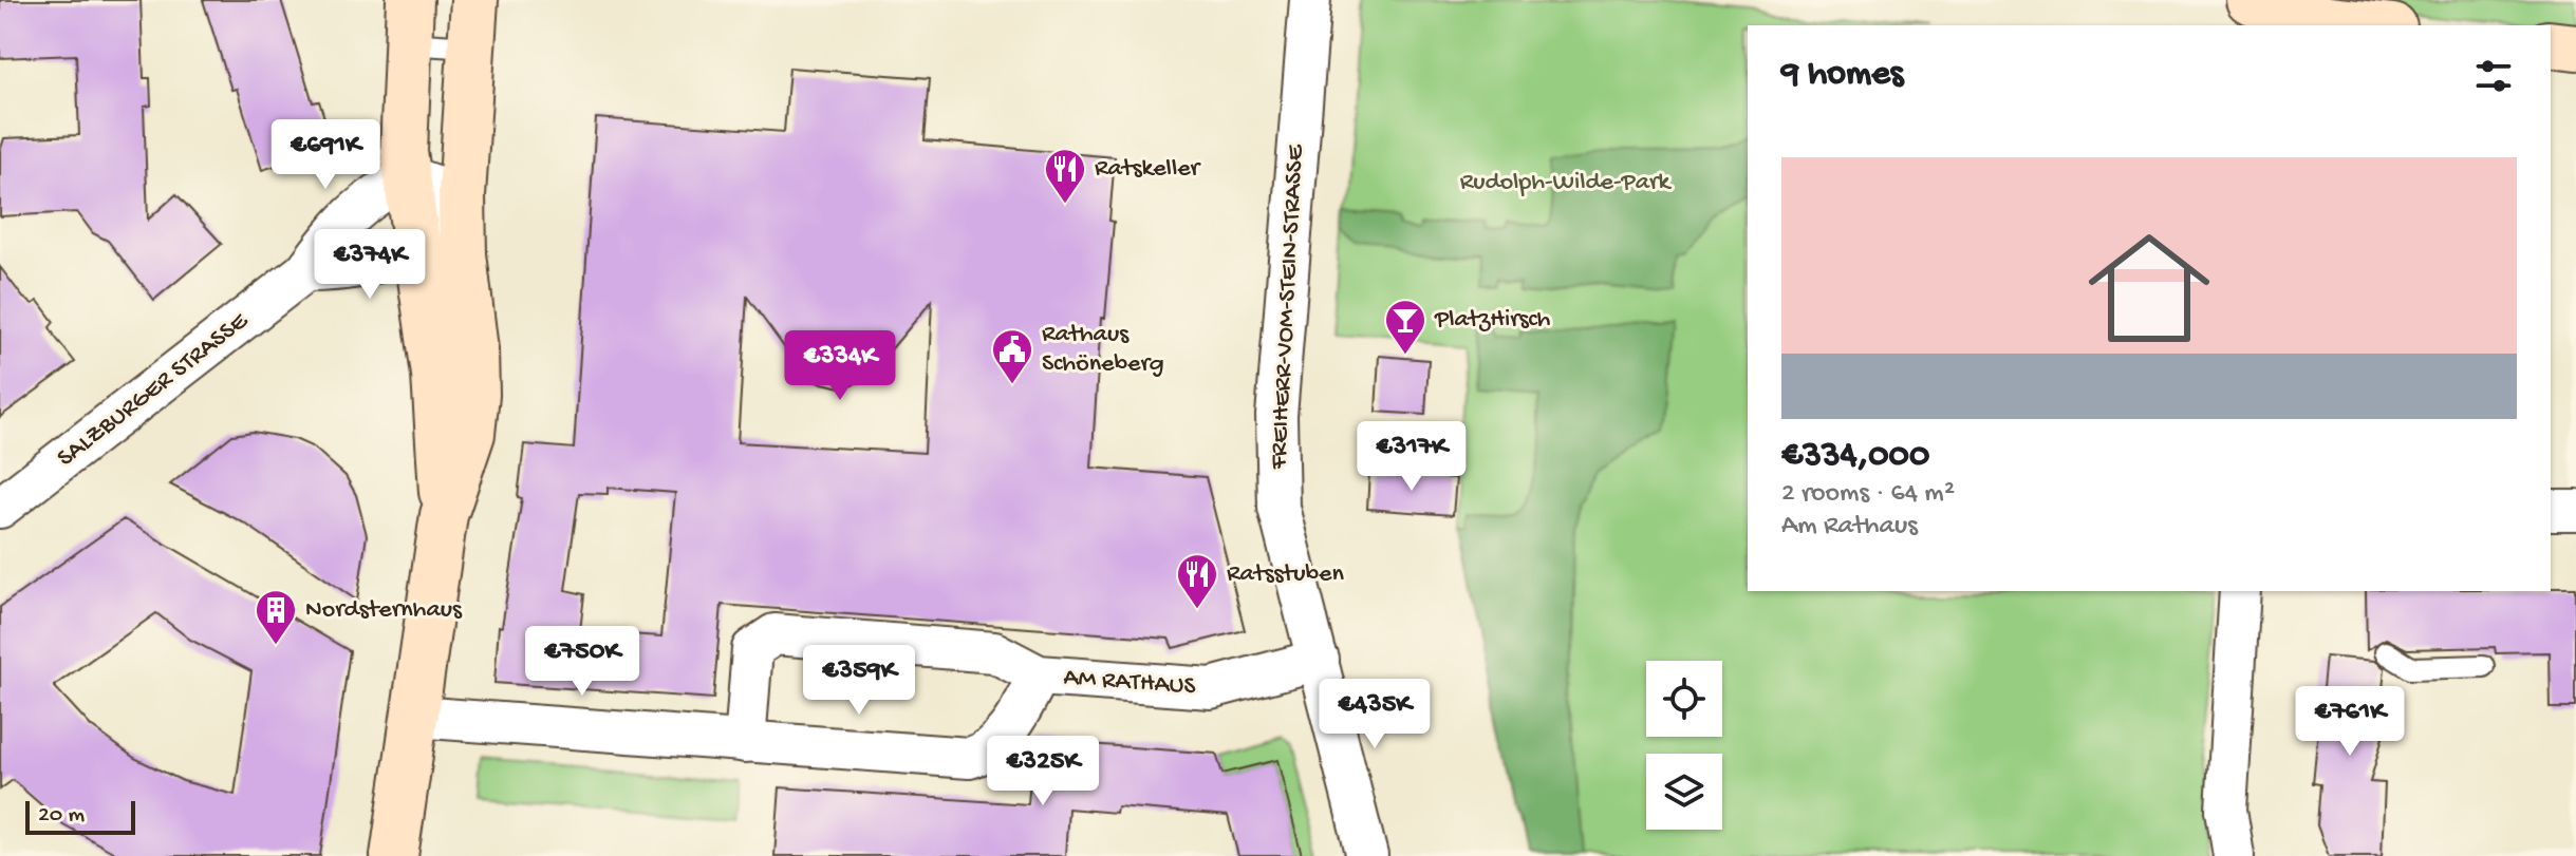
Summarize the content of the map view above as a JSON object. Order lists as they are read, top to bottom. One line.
{"streets":{"street":["FREIHERR-VOM-STEIN-STRASSE","SALZBURGER STRASSE","AM RATHAUS"]},"crossings":[["FREIHERR-VOM-STEIN-STRASSE","AM RATHAUS"]],"parks":["Rudolph-Wilde-Park"],"places":{"restaurant":["Ratskeller","Ratsstuben"],"bar":["PlatzHirsch"],"public building":["Rathaus Schöneberg"],"building":["Nordsternhaus"]},"scale_bar":"20 m","page":{"heading":"9 homes","price":["€691K","€374K","€334K","€317K","€750K","€359K","€435K","€761K","€325K"],"list":[{"name":"€334,000","note":"2 rooms · 64 m² · Am Rathaus"}],"scale":"20 m"}}
